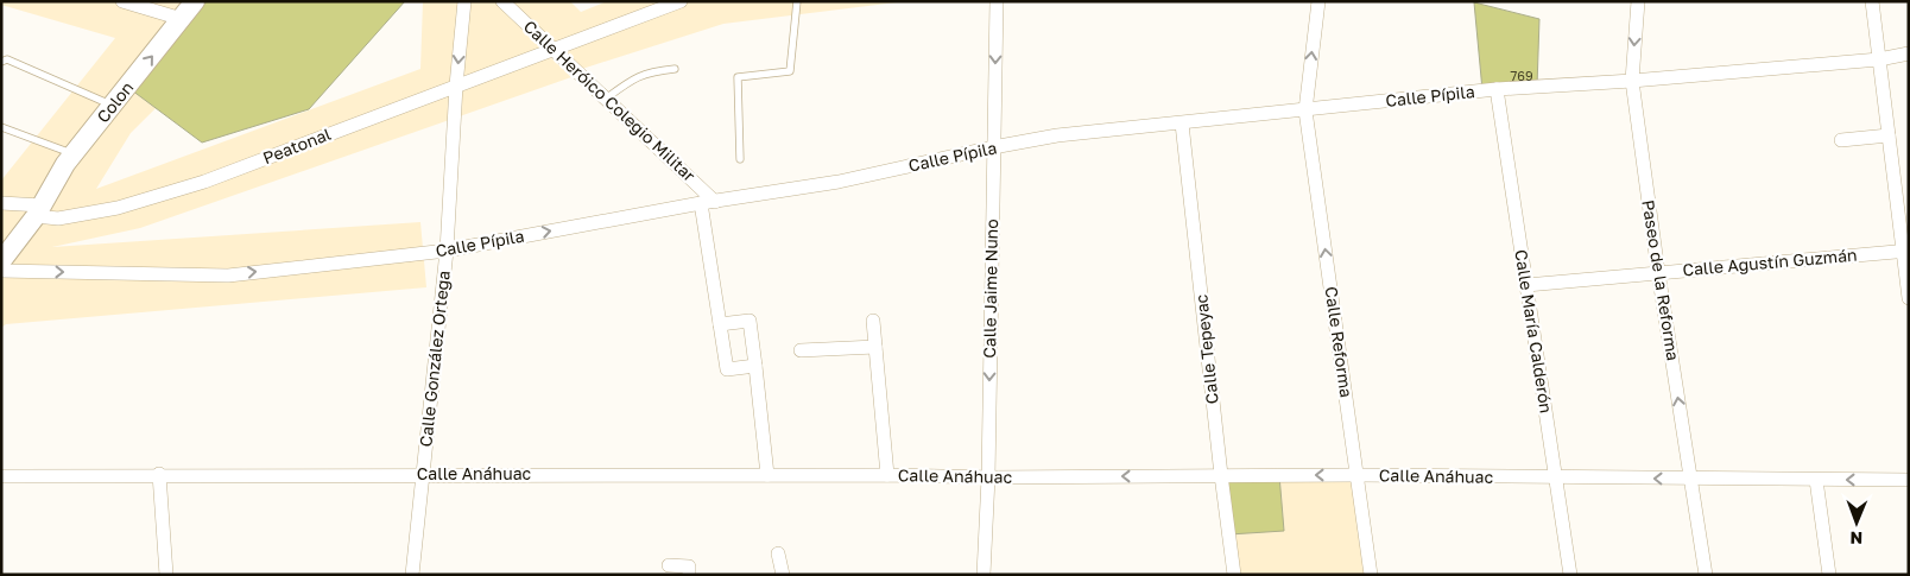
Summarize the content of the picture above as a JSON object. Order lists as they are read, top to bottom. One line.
{"streets":{"street":["Calle Pípila","Calle Heróico Colegio Militar","Colon","Peatonal","Calle Agustín Guzmán","Paseo de la Reforma","Calle Jaime Nuno","Calle María Calderón","Calle Reforma","Calle Tepeyac","Calle González Ortega","Calle Anáhuac"]},"crossings":[["Calle Pípila","Calle Heróico Colegio Militar"],["Calle Pípila","Paseo de la Reforma"],["Calle Pípila","Calle Jaime Nuno"],["Calle Pípila","Calle María Calderón"],["Calle Pípila","Calle Reforma"],["Calle Pípila","Calle Tepeyac"],["Calle Pípila","Calle González Ortega"],["Calle Heróico Colegio Militar","Peatonal"],["Colon","Peatonal"],["Peatonal","Calle González Ortega"],["Calle Agustín Guzmán","Paseo de la Reforma"],["Calle Agustín Guzmán","Calle María Calderón"],["Paseo de la Reforma","Calle Anáhuac"],["Calle Jaime Nuno","Calle Anáhuac"],["Calle María Calderón","Calle Anáhuac"],["Calle Reforma","Calle Anáhuac"],["Calle Tepeyac","Calle Anáhuac"],["Calle González Ortega","Calle Anáhuac"]],"one_way":["Calle Pípila","Calle Reforma"],"house_numbers":["769"],"north":"bottom"}
